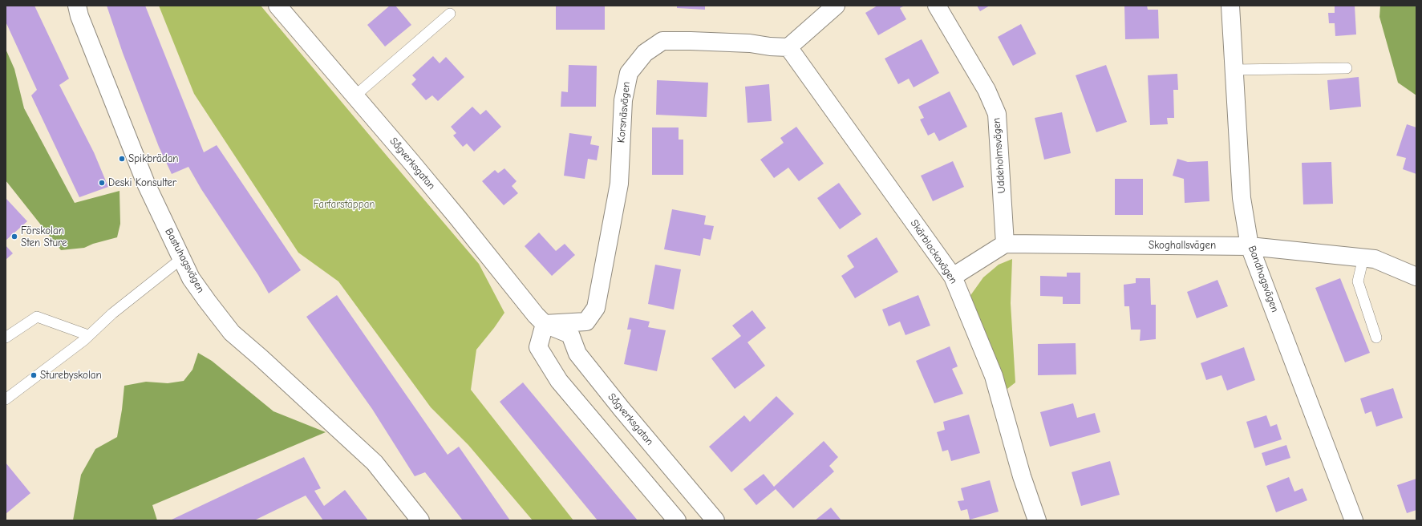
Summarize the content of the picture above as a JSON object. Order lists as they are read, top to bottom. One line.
{"streets":{"street":["Korsnäsvägen","Uddeholmsvägen","Sågverksgatan","Skoghallsvägen","Skärblackavägen","Bastuhagsvägen","Bandhagsvägen"]},"crossings":[["Korsnäsvägen","Sågverksgatan"],["Korsnäsvägen","Skärblackavägen"],["Uddeholmsvägen","Skoghallsvägen"],["Skoghallsvägen","Bandhagsvägen"]],"parks":["Farfarstäppan"],"places":["Spikbrädan","Deski Konsulter","Förskolan Sten Sture","Sturebyskolan"]}
